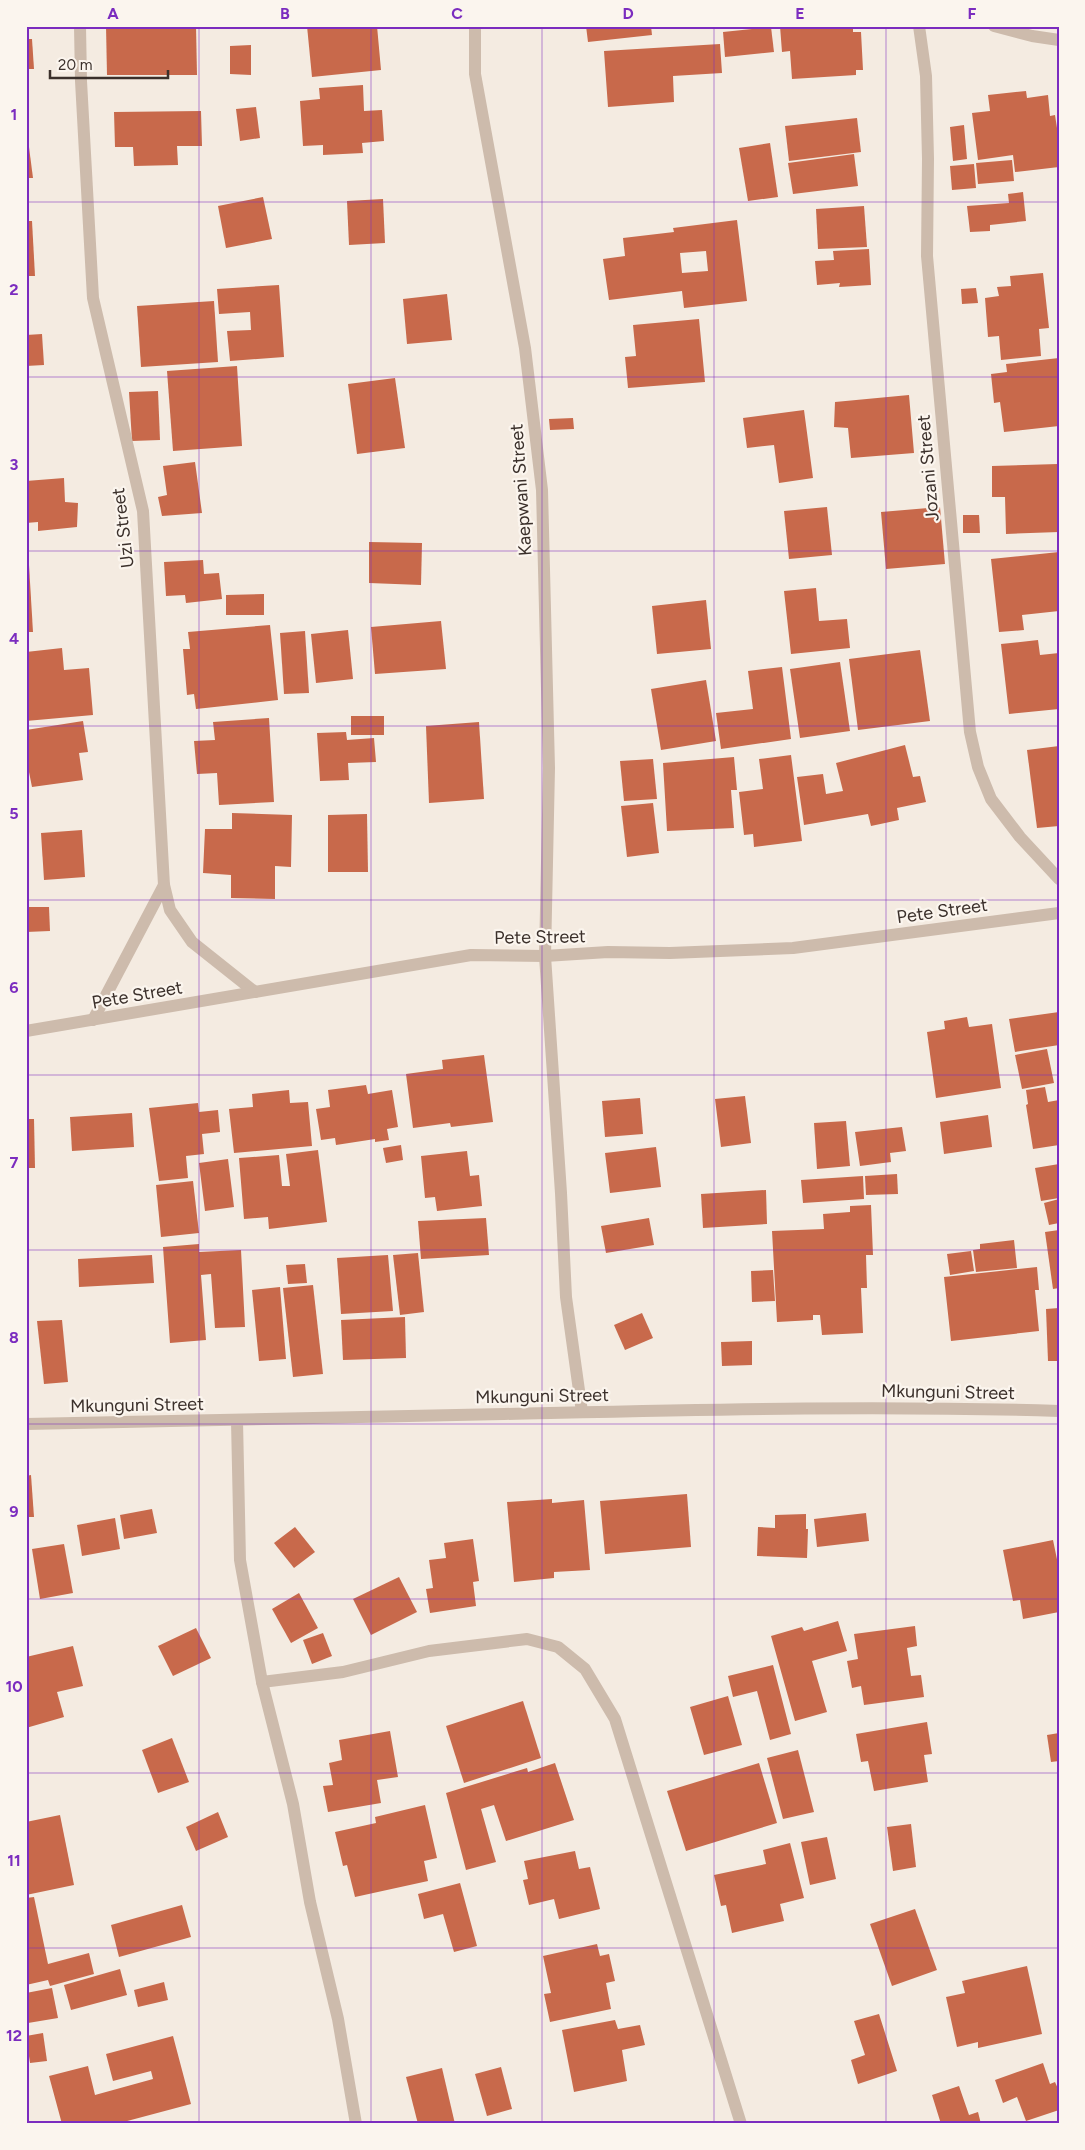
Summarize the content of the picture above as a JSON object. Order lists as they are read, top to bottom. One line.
{"streets":{"street":["Jozani Street","Kaepwani Street","Uzi Street","Pete Street","Mkunguni Street"]},"crossings":[["Kaepwani Street","Pete Street"],["Kaepwani Street","Mkunguni Street"],["Uzi Street","Pete Street"]],"scale_bar":"20 m","grid":{"columns":["A","B","C","D","E","F"],"rows":["1","2","3","4","5","6","7","8","9","10","11","12"]}}
